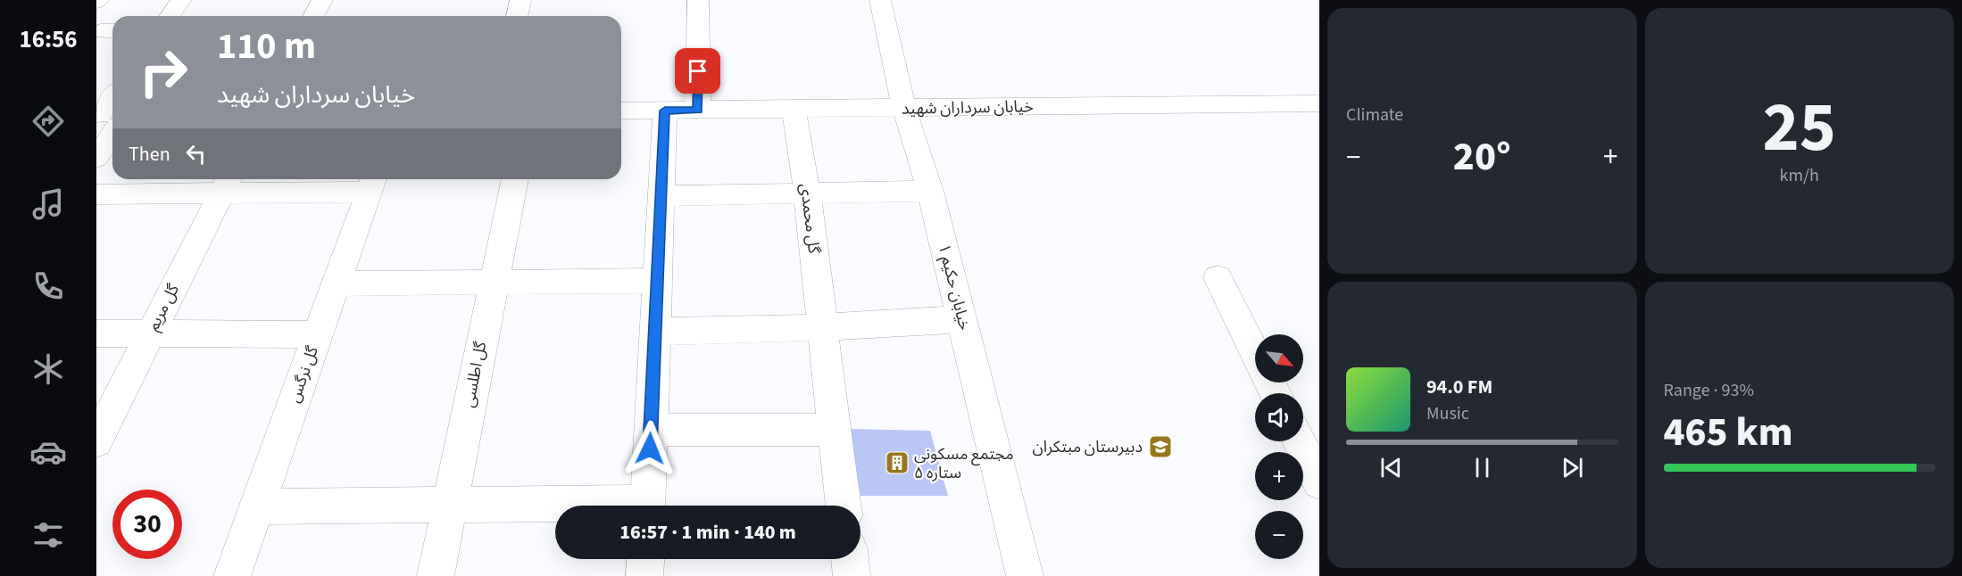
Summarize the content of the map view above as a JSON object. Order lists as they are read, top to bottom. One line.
{"streets":{"street":["خیابان سرداران شهید","گل محمدی","خیابان حکیم ۱","گل مریم","گل نرگس","گل اطلسی"]},"crossings":[["خیابان سرداران شهید","گل محمدی"],["خیابان سرداران شهید","خیابان حکیم ۱"]],"places":{"school or university":["دبیرستان مبتکران"],"building":["مجتمع مسکونی ستاره ۵"]},"north":"bottom right","page":{"tabs":"16:56","tile":["Climate",["25","km/h"],["Range · 93%","465 km"]],"turn":["110 m","خیابان سرداران شهید"],"then":"Then","heat":["−","20°","+"],"map_buttons":["+","−"],"song":["94.0 FM","Music"],"limit":"30","trip":"16:57 · 1 min · 140 m"}}
